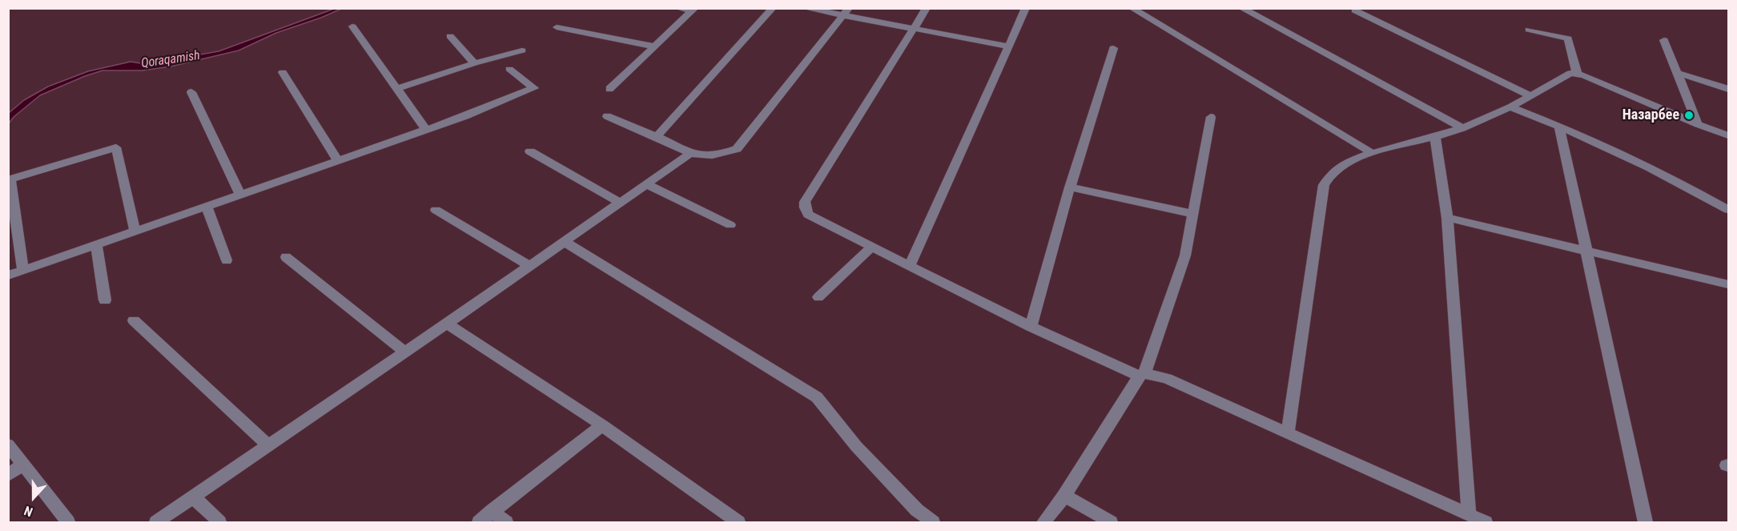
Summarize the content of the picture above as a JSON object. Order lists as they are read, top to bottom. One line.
{"water":["Qoraqamish"],"places":["Назарбее"],"north":"bottom"}
